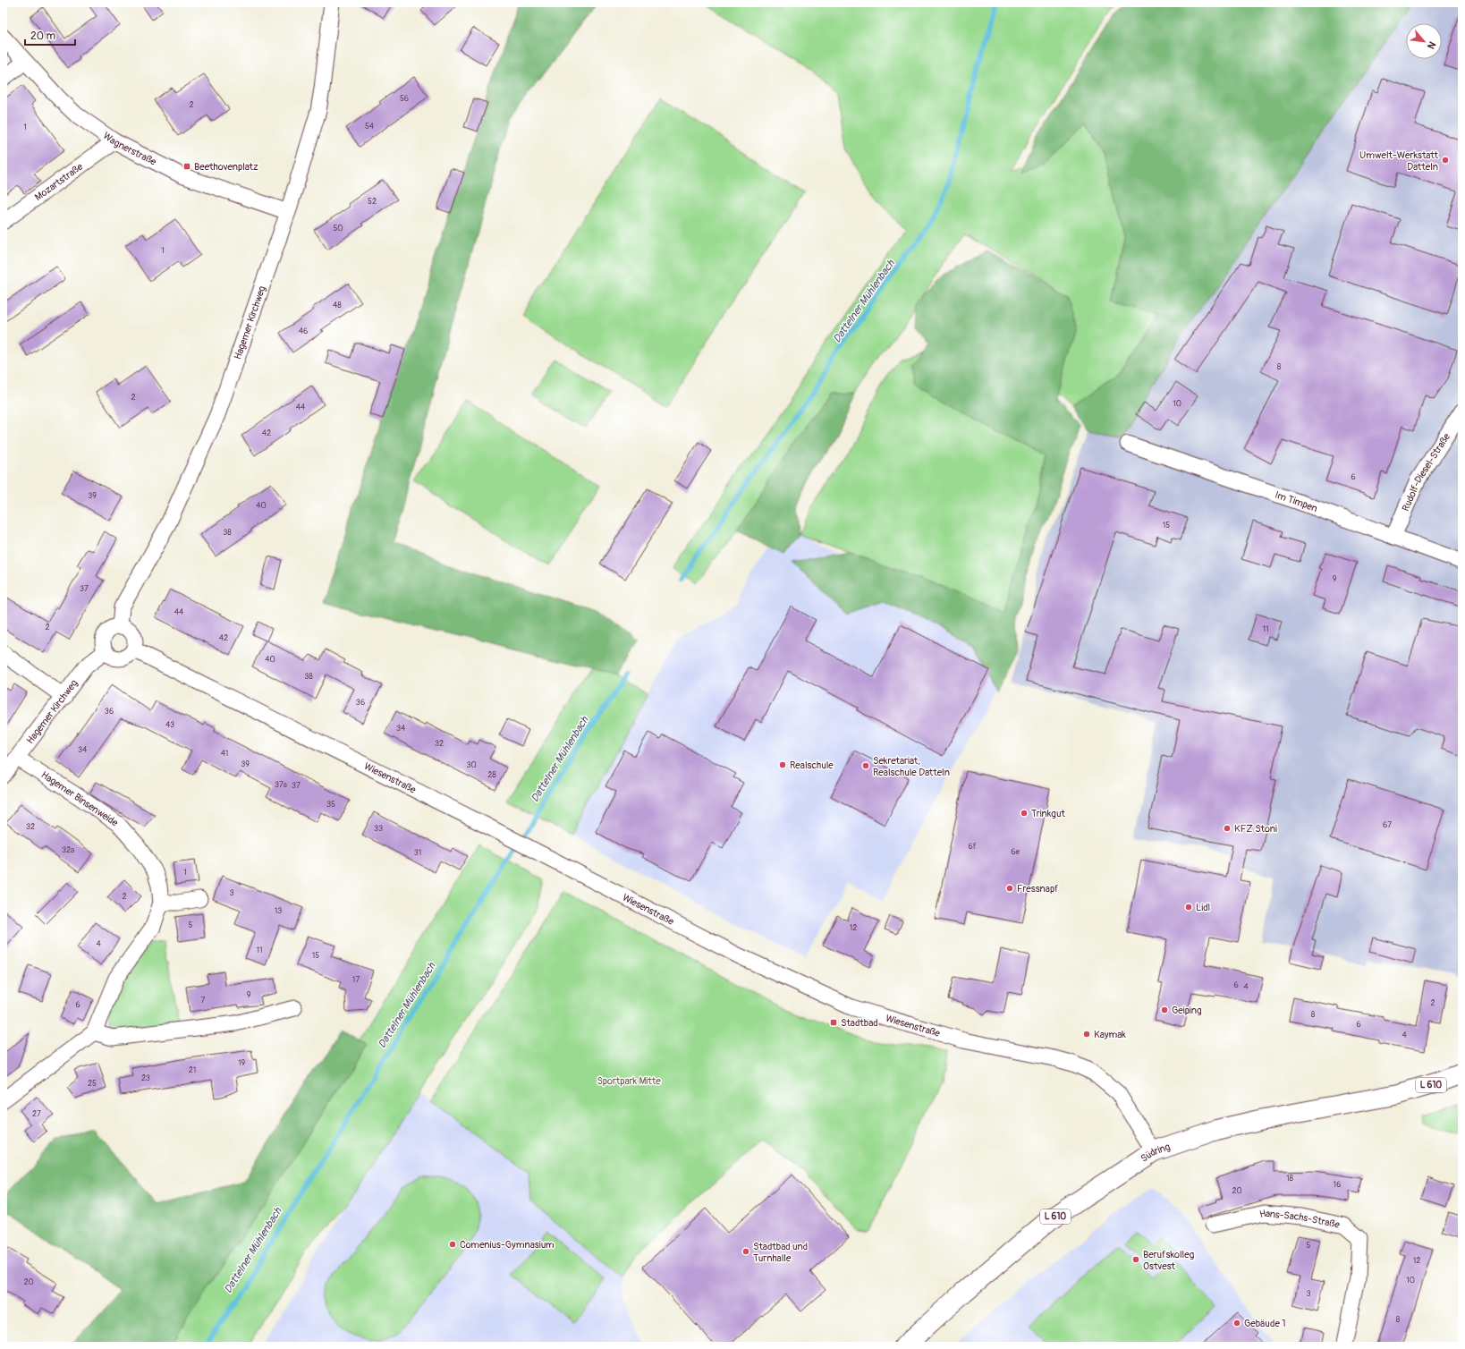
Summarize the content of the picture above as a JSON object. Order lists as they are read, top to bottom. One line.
{"streets":{"main road":["L 610","Südring"],"street":["Wagnerstraße","Mozartstraße","Hagemer Kirchweg","Rudolf-Diesel-Straße","Im Timpen","Wiesenstraße","Hagemer Binsenweide","Hans-Sachs-Straße"]},"crossings":[["Wagnerstraße","Mozartstraße"],["Wagnerstraße","Hagemer Kirchweg"],["Hagemer Kirchweg","Wiesenstraße"],["Hagemer Kirchweg","Hagemer Binsenweide"],["Rudolf-Diesel-Straße","Im Timpen"],["Wiesenstraße","Südring"]],"water":["Dattelner Mühlenbach"],"parks":["Sportpark Mitte"],"places":{"other":["Umwelt-Werkstatt Datteln","Realschule","Sekretariat, Realschule Datteln","Trinkgut","KFZ Stoni","Fressnapf","Lidl","Geiping","Kaymak","Comenius-Gymnasium","Stadtbad und Turnhalle","Berufskolleg Ostvest","Gebäude 1"],"transit":["Beethovenplatz","Stadtbad"]},"house_numbers":["56","2","54","1","52","50","1","48","46","8","2","10","44","42","6","39","40","15","38","9","37","44","2","11","42","40","38","36","36","43","34","32","34","41","39","30","28","37a","37","35","67","32","33","6f","32a","6e","31","1","3","2","13","5","12","4","11","15","17","6","4","9","7","2","6","8","6","4","19","21","23","25","27","18","16","20","5","12","10","20","3","8"],"scale_bar":"20 m","north":"bottom right"}
